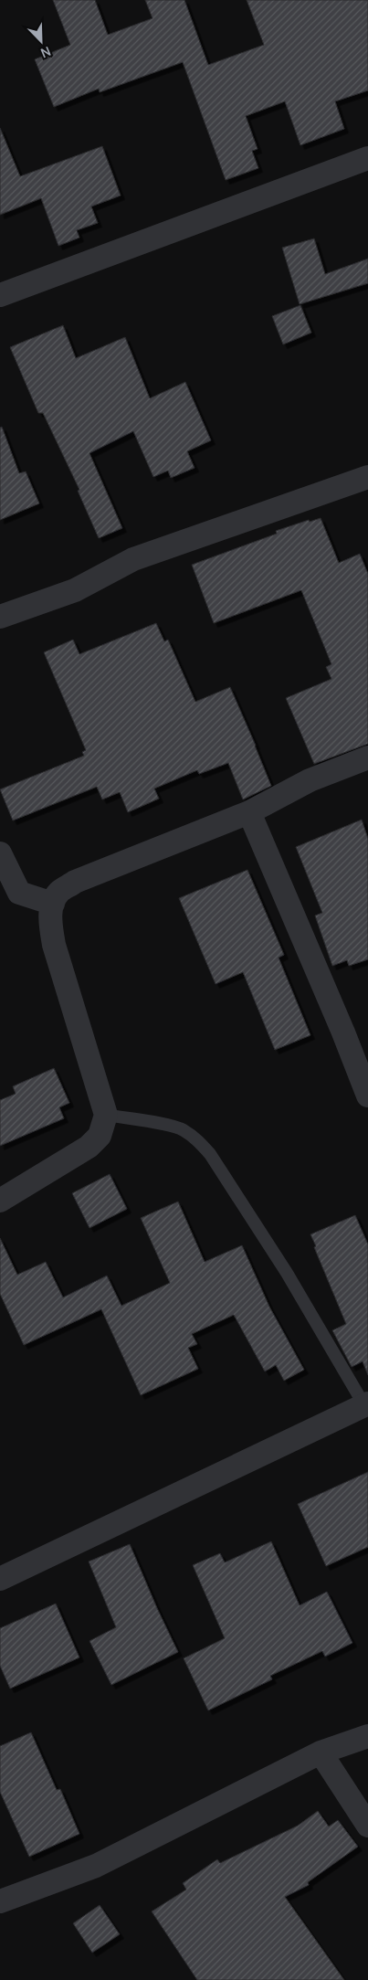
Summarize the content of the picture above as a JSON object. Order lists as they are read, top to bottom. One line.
{"north":"bottom right"}
